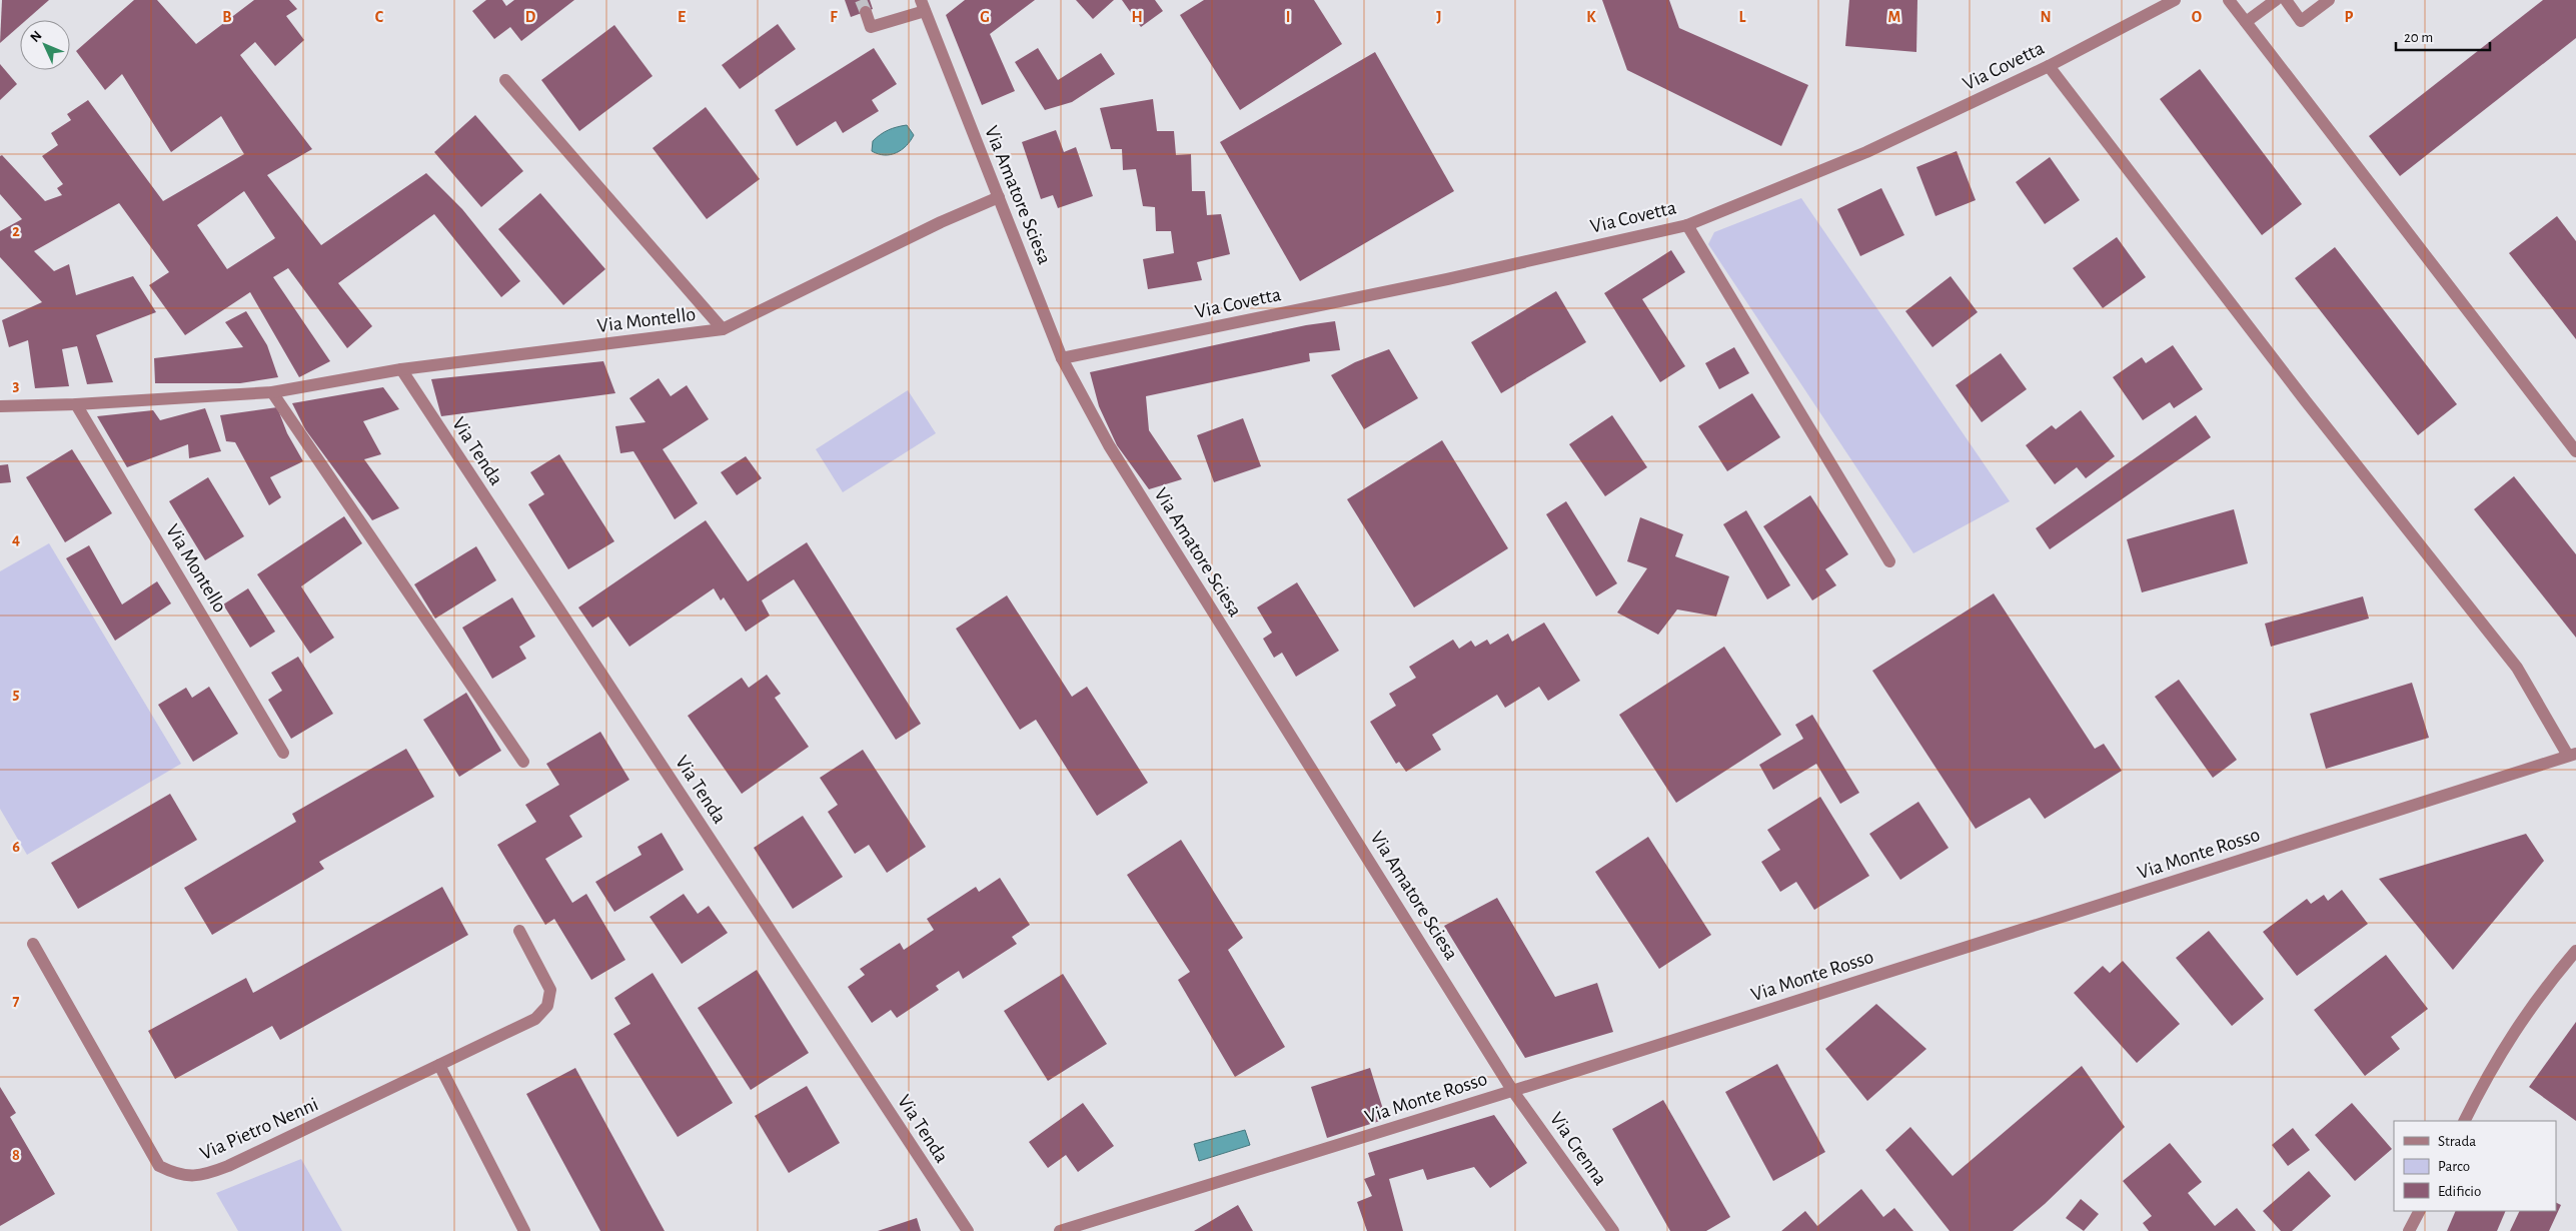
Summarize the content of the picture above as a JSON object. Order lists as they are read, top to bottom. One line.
{"streets":{"street":["Via Covetta","Via Amatore Sciesa","Via Montello","Via Tenda","Via Monte Rosso","Via Pietro Nenni","Via Crenna"]},"crossings":[["Via Covetta","Via Amatore Sciesa"],["Via Amatore Sciesa","Via Montello"],["Via Amatore Sciesa","Via Monte Rosso"],["Via Amatore Sciesa","Via Crenna"],["Via Montello","Via Tenda"],["Via Monte Rosso","Via Crenna"]],"legend":["Strada","Parco","Edificio"],"scale_bar":"20 m","north":"top left","grid":{"columns":["B","C","D","E","F","G","H","I","J","K","L","M","N","O","P"],"rows":["2","3","4","5","6","7","8"]}}
